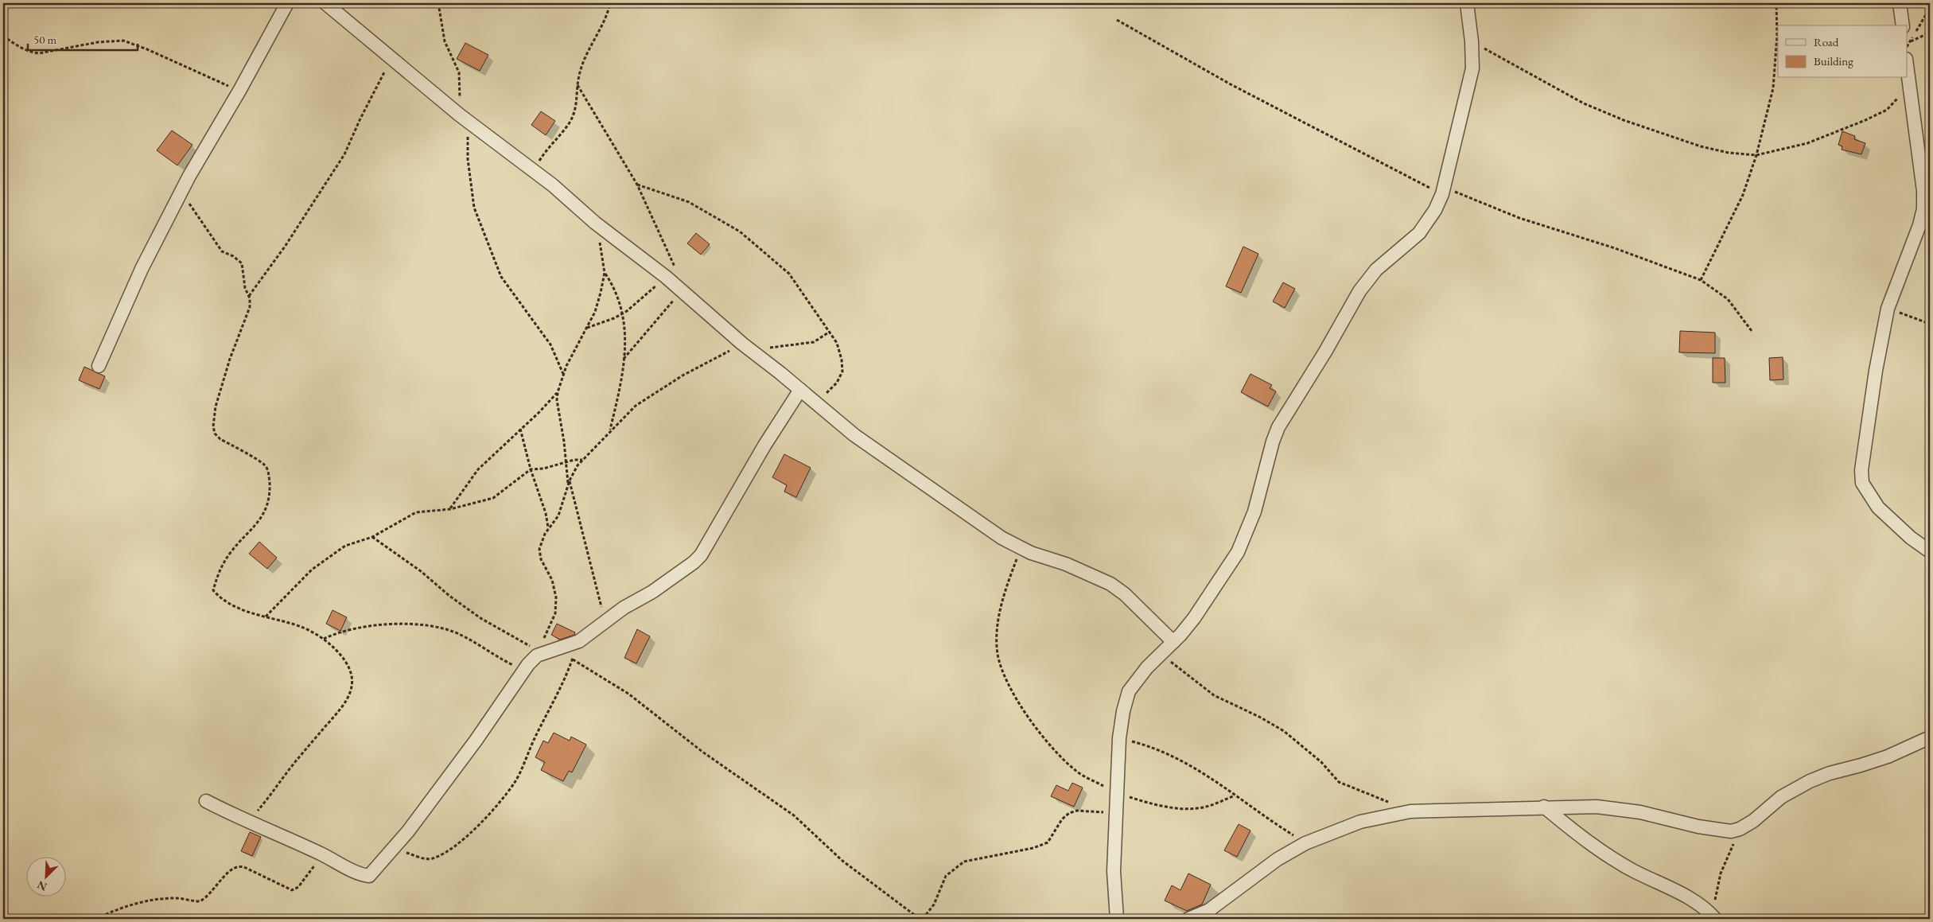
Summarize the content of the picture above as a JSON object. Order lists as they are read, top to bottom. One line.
{"legend":["Road","Building"],"scale_bar":"50 m","north":"bottom left"}
